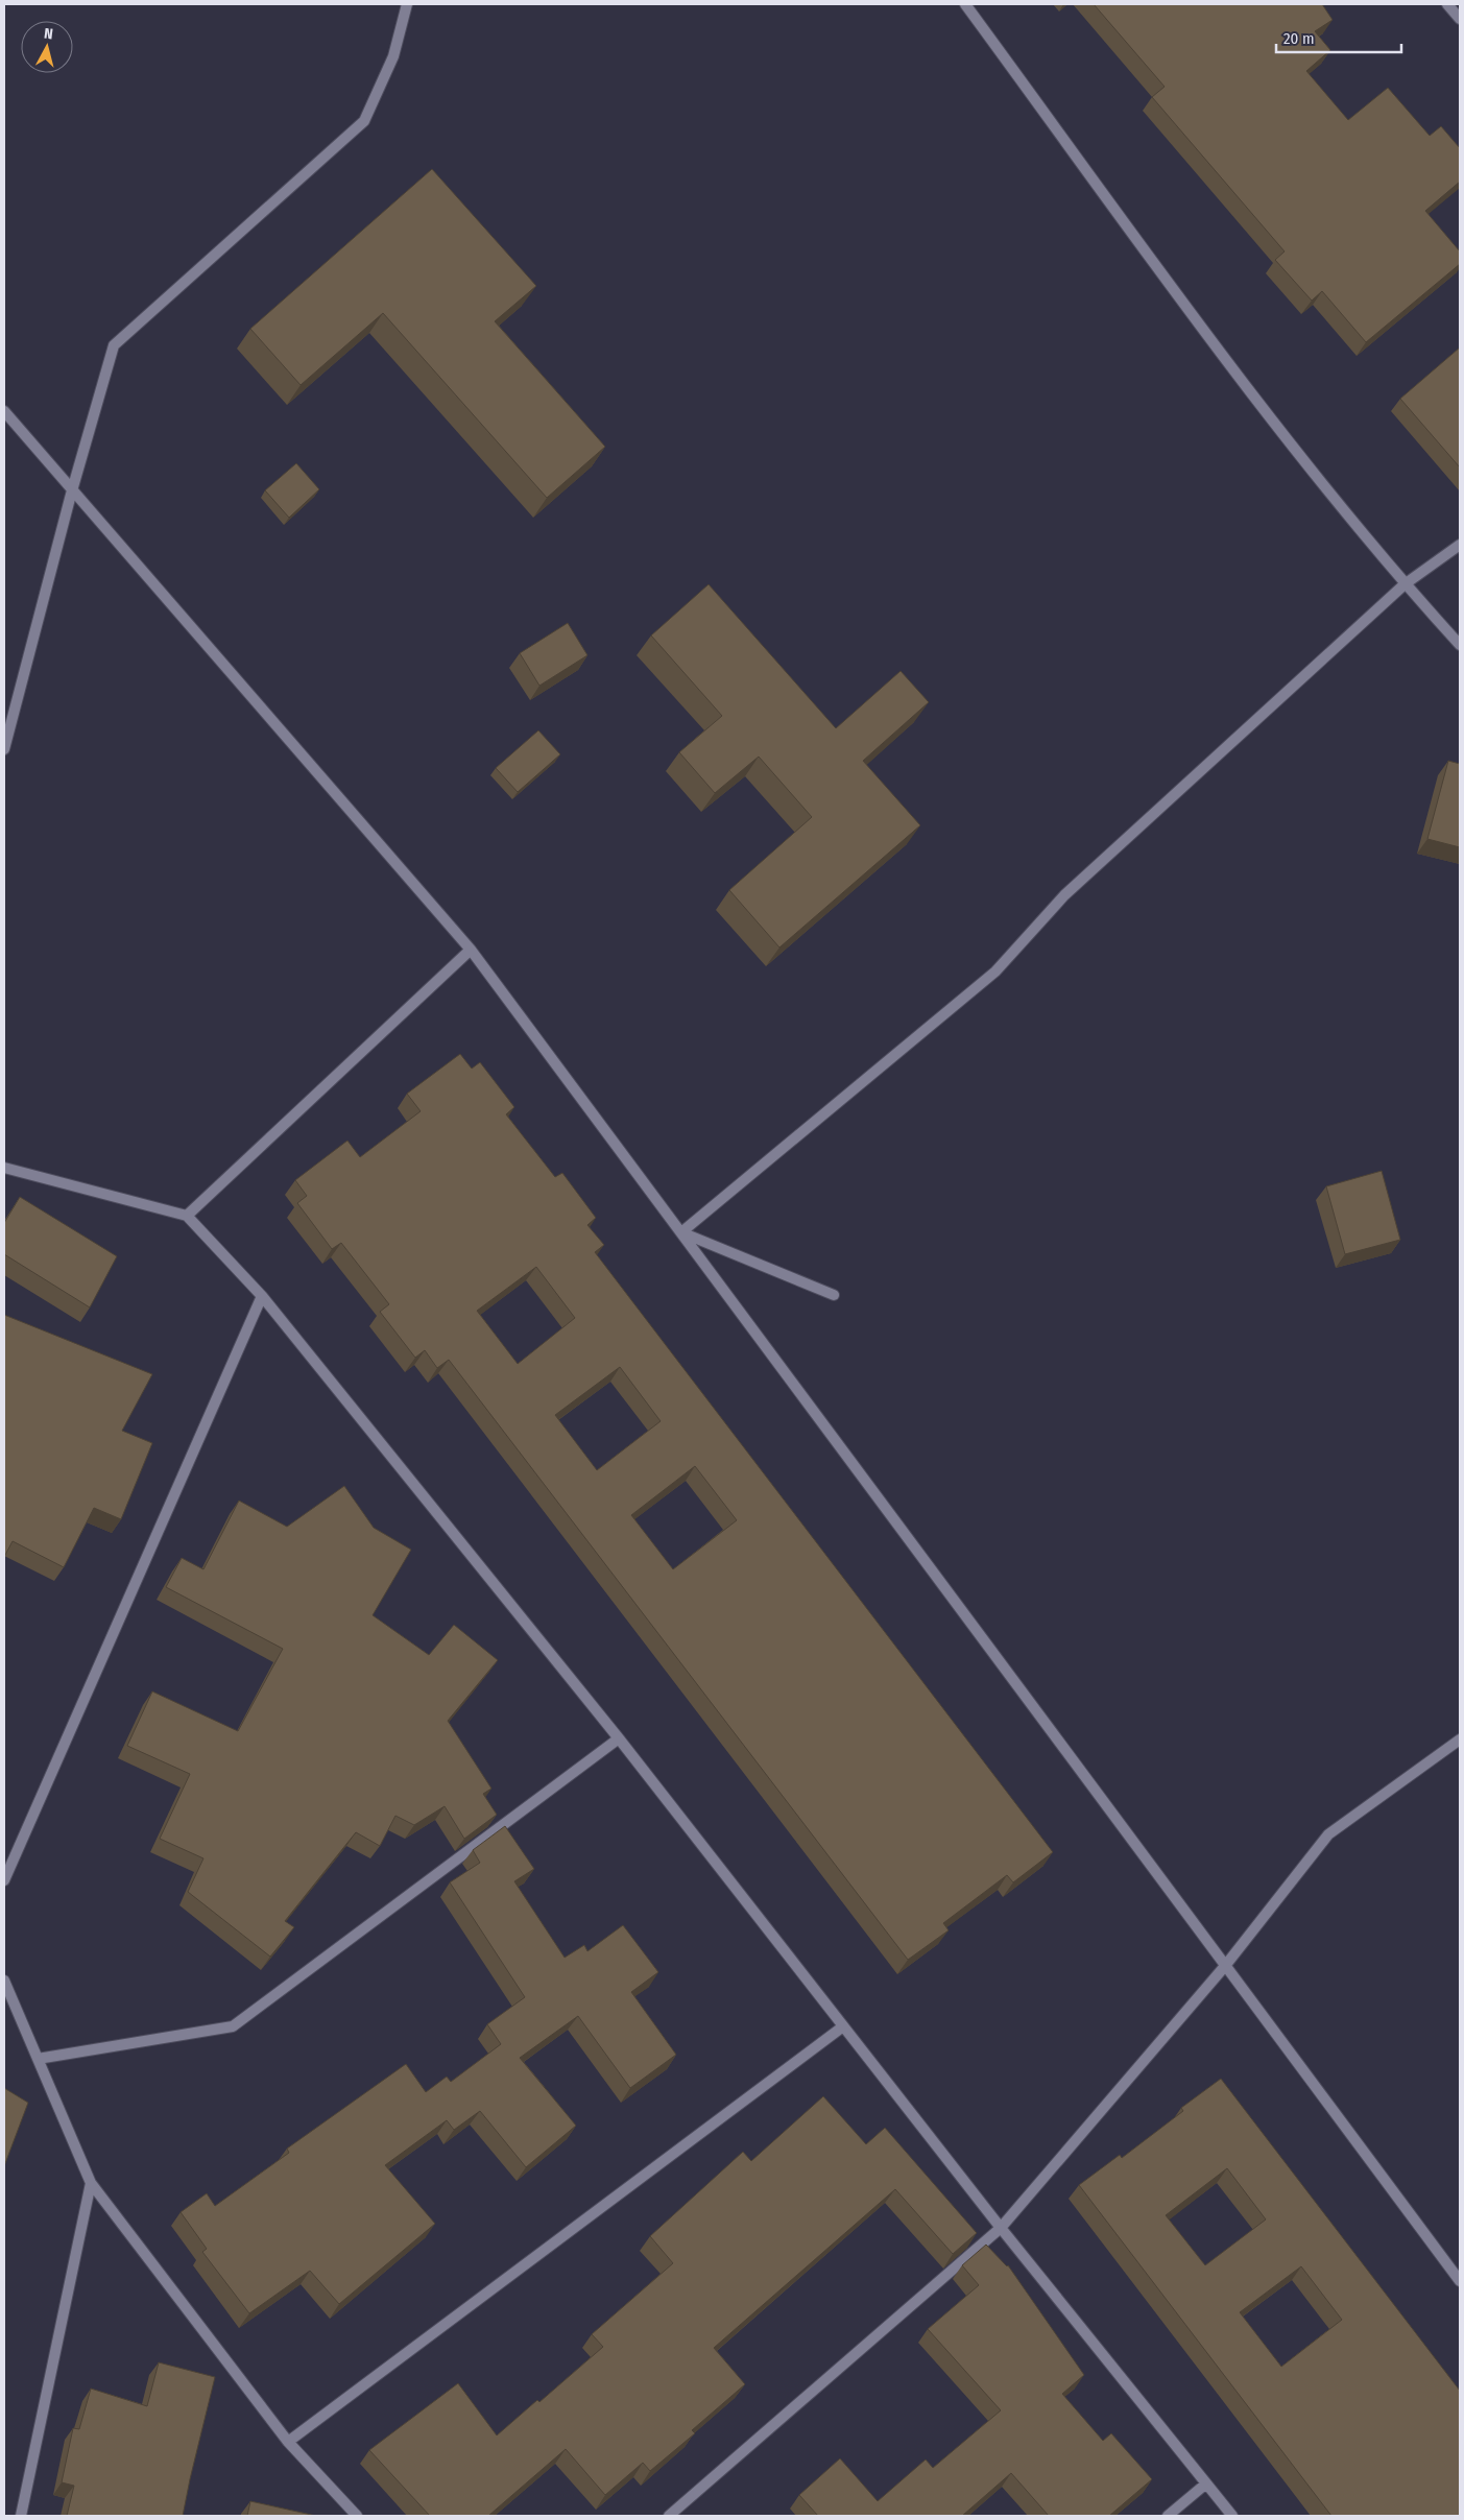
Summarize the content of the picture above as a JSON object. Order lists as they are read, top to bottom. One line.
{"scale_bar":"20 m","north":"top"}
